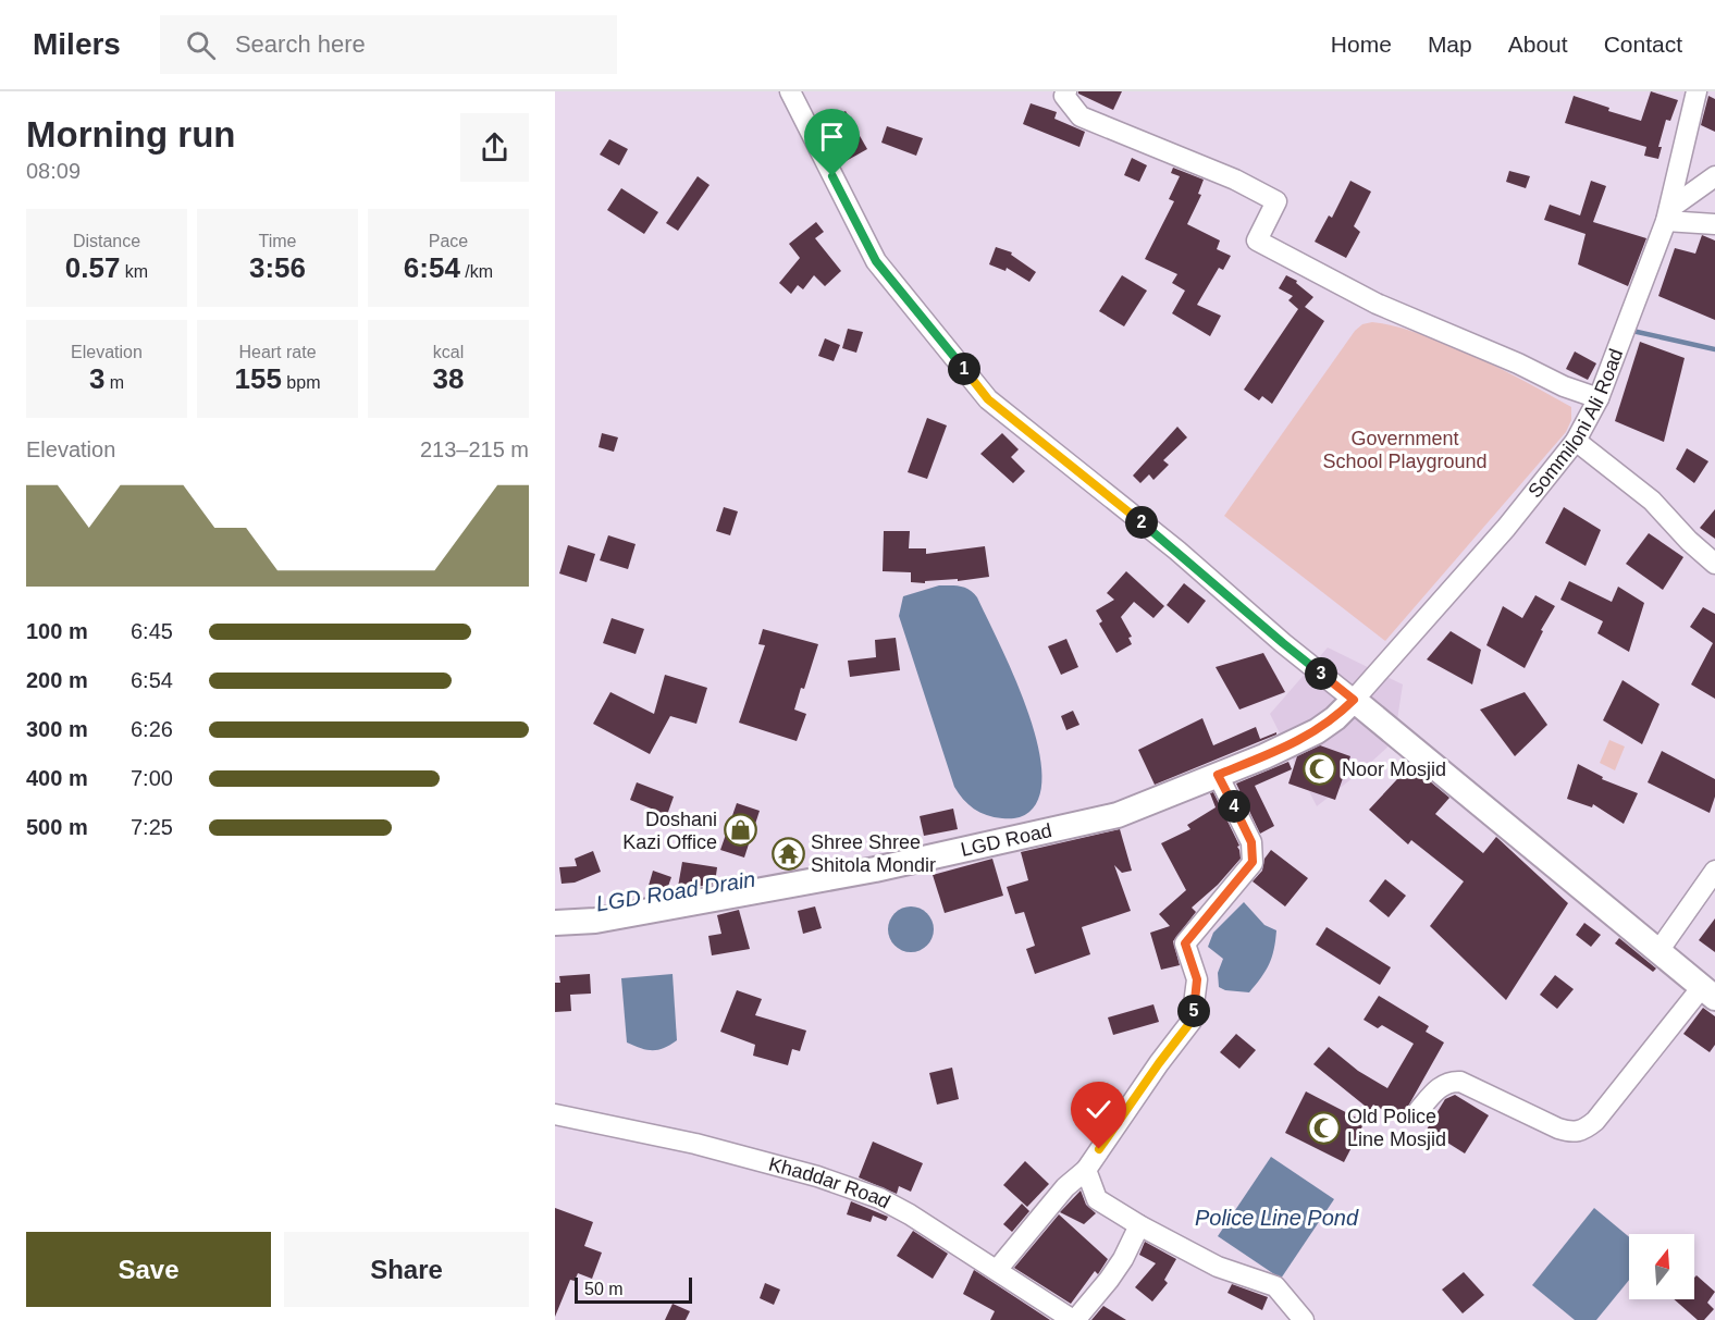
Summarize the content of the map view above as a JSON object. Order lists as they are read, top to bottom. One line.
{"streets":{"main road":["LGD Road"],"street":["Sommiloni Ali Road","Khaddar Road"]},"crossings":[["Sommiloni Ali Road","LGD Road"]],"water":["LGD Road Drain","Police Line Pond"],"parks":["Government School Playground"],"places":{"mosque":["Noor Mosjid","Old Police Line Mosjid"],"shop":["Doshani Kazi Office"],"temple":["Shree Shree Shitola Mondir"]},"scale_bar":"50 m","north":"top","page":{"header":"Milers","search":"Search here","nav":["Home","Map","About","Contact"],"heading":["Morning run","08:09"],"stats":[["Distance","0.57 km"],["Time","3:56"],["Pace","6:54 /km"],["Elevation","3 m"],["Heart rate","155 bpm"],["kcal","38"]],"pins":["1","2","3","4","5"],"chart":["Elevation","213–215 m"],"list":[{"name":"100 m","note":"6:45"},{"name":"200 m","note":"6:54"},{"name":"300 m","note":"6:26"},{"name":"400 m","note":"7:00"},{"name":"500 m","note":"7:25"}],"buttons":["Save","Share"],"scale":"50 m"}}
